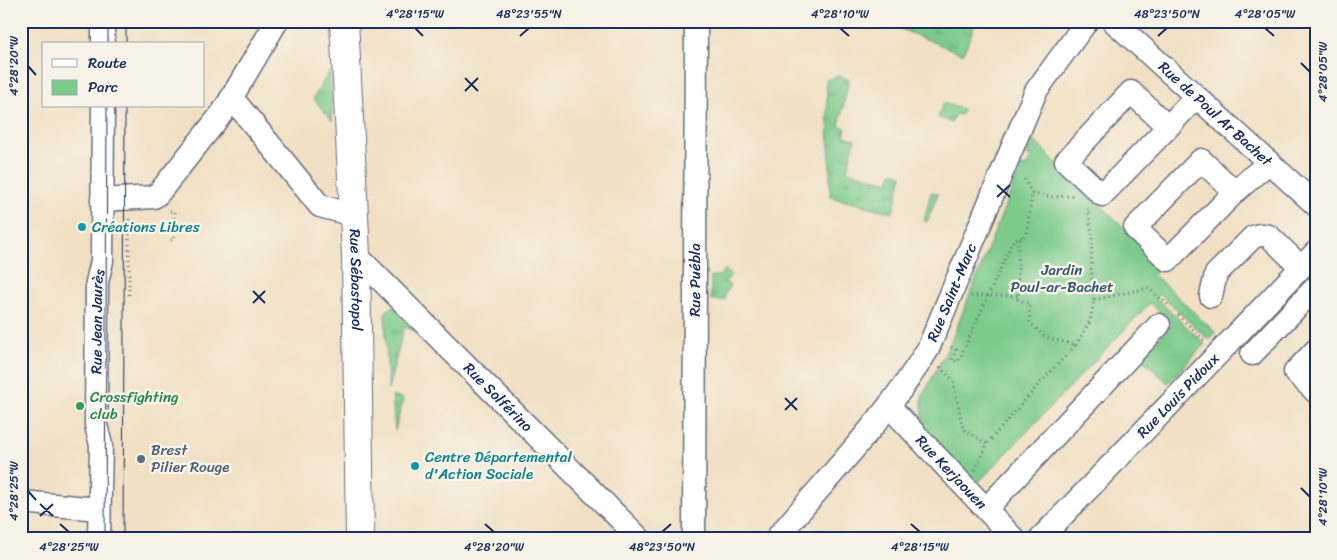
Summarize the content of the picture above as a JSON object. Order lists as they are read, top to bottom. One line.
{"streets":{"main road":["Rue Sébastopol"],"street":["Rue de Poul Ar Bachet","Rue Puébla","Rue Saint-Marc","Rue Jean Jaurès","Rue Louis Pidoux","Rue Solférino","Rue Kerjaouen"]},"crossings":[["Rue Sébastopol","Rue Solférino"],["Rue Saint-Marc","Rue Kerjaouen"]],"parks":["Jardin Poul-ar-Bachet"],"places":["Créations Libres","Crossfighting club","Brest Pilier Rouge","Centre Départemental d'Action Sociale"],"legend":["Route","Parc"],"coordinates":["4°28'15\"W","48°23'55\"N","4°28'10\"W","48°23'50\"N","4°28'05\"W","4°28'20\"W","4°28'25\"W"]}
